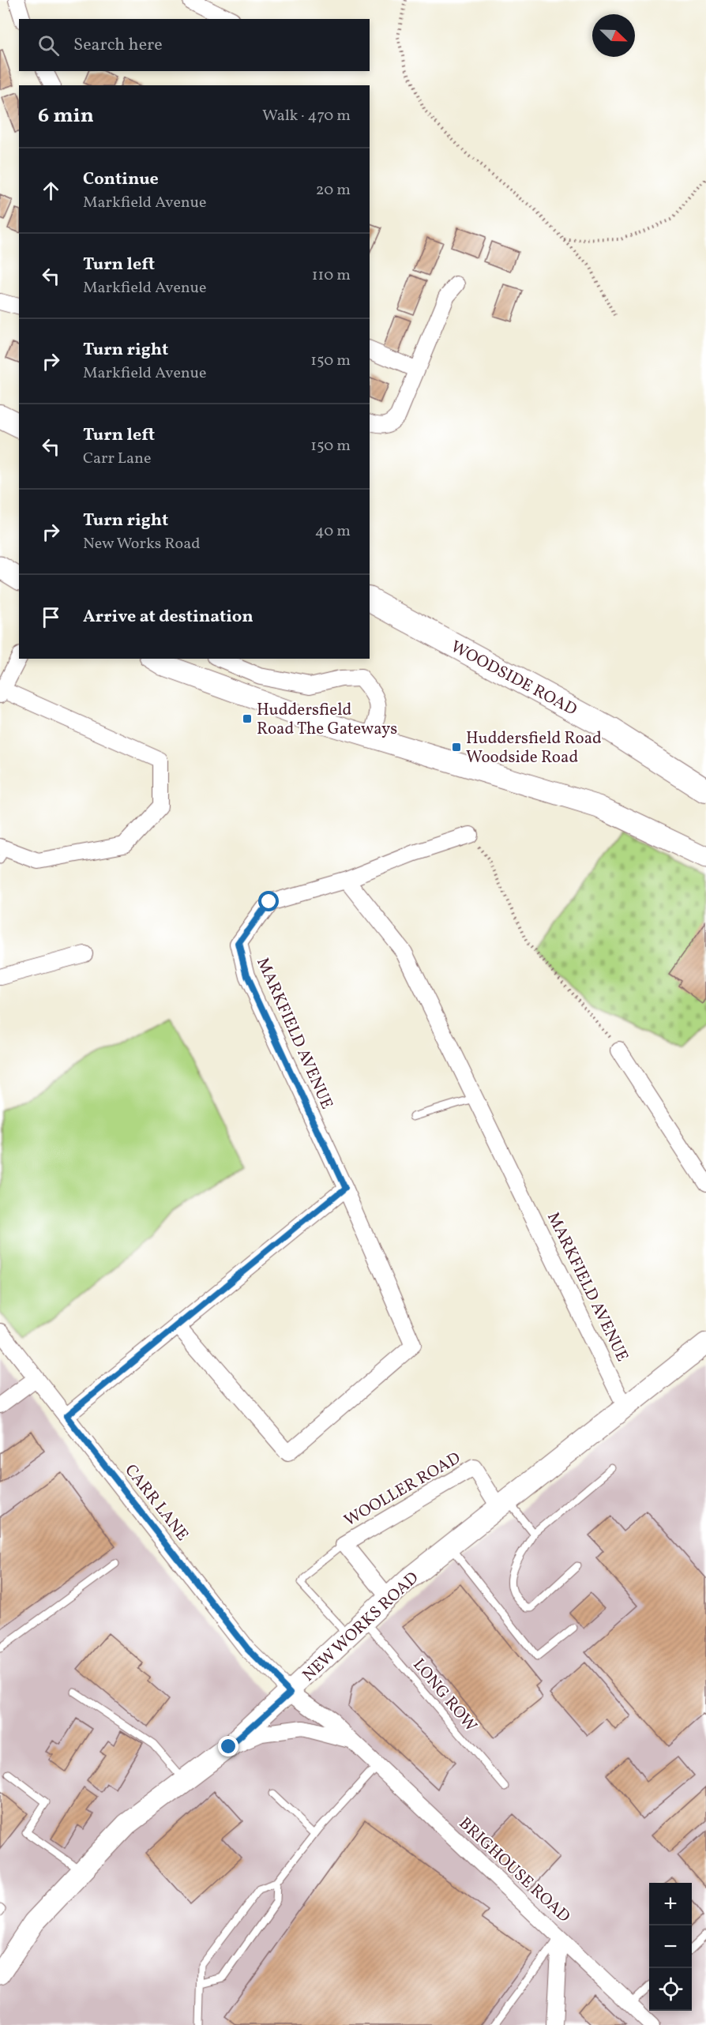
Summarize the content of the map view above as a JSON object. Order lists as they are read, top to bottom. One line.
{"streets":{"main road":["WOODSIDE ROAD"],"street":["MARKFIELD AVENUE","WOOLLER ROAD","CARR LANE","NEW WORKS ROAD","BRIGHOUSE ROAD"],"lane":["LONG ROW"]},"crossings":[["MARKFIELD AVENUE","NEW WORKS ROAD"],["WOOLLER ROAD","NEW WORKS ROAD"],["WOOLLER ROAD","LONG ROW"],["CARR LANE","NEW WORKS ROAD"],["CARR LANE","BRIGHOUSE ROAD"],["NEW WORKS ROAD","LONG ROW"],["NEW WORKS ROAD","BRIGHOUSE ROAD"]],"places":{"transit":["Huddersfield Road The Gateways","Huddersfield Road Woodside Road"]},"north":"bottom right","page":{"search":"Search here","heading":["6 min","Walk · 470 m"],"list":[["Continue","Markfield Avenue","20 m"],["Turn left","Markfield Avenue","110 m"],["Turn right","Markfield Avenue","150 m"],["Turn left","Carr Lane","150 m"],["Turn right","New Works Road","40 m"],"Arrive at destination"],"map_buttons":["+","−"]}}
